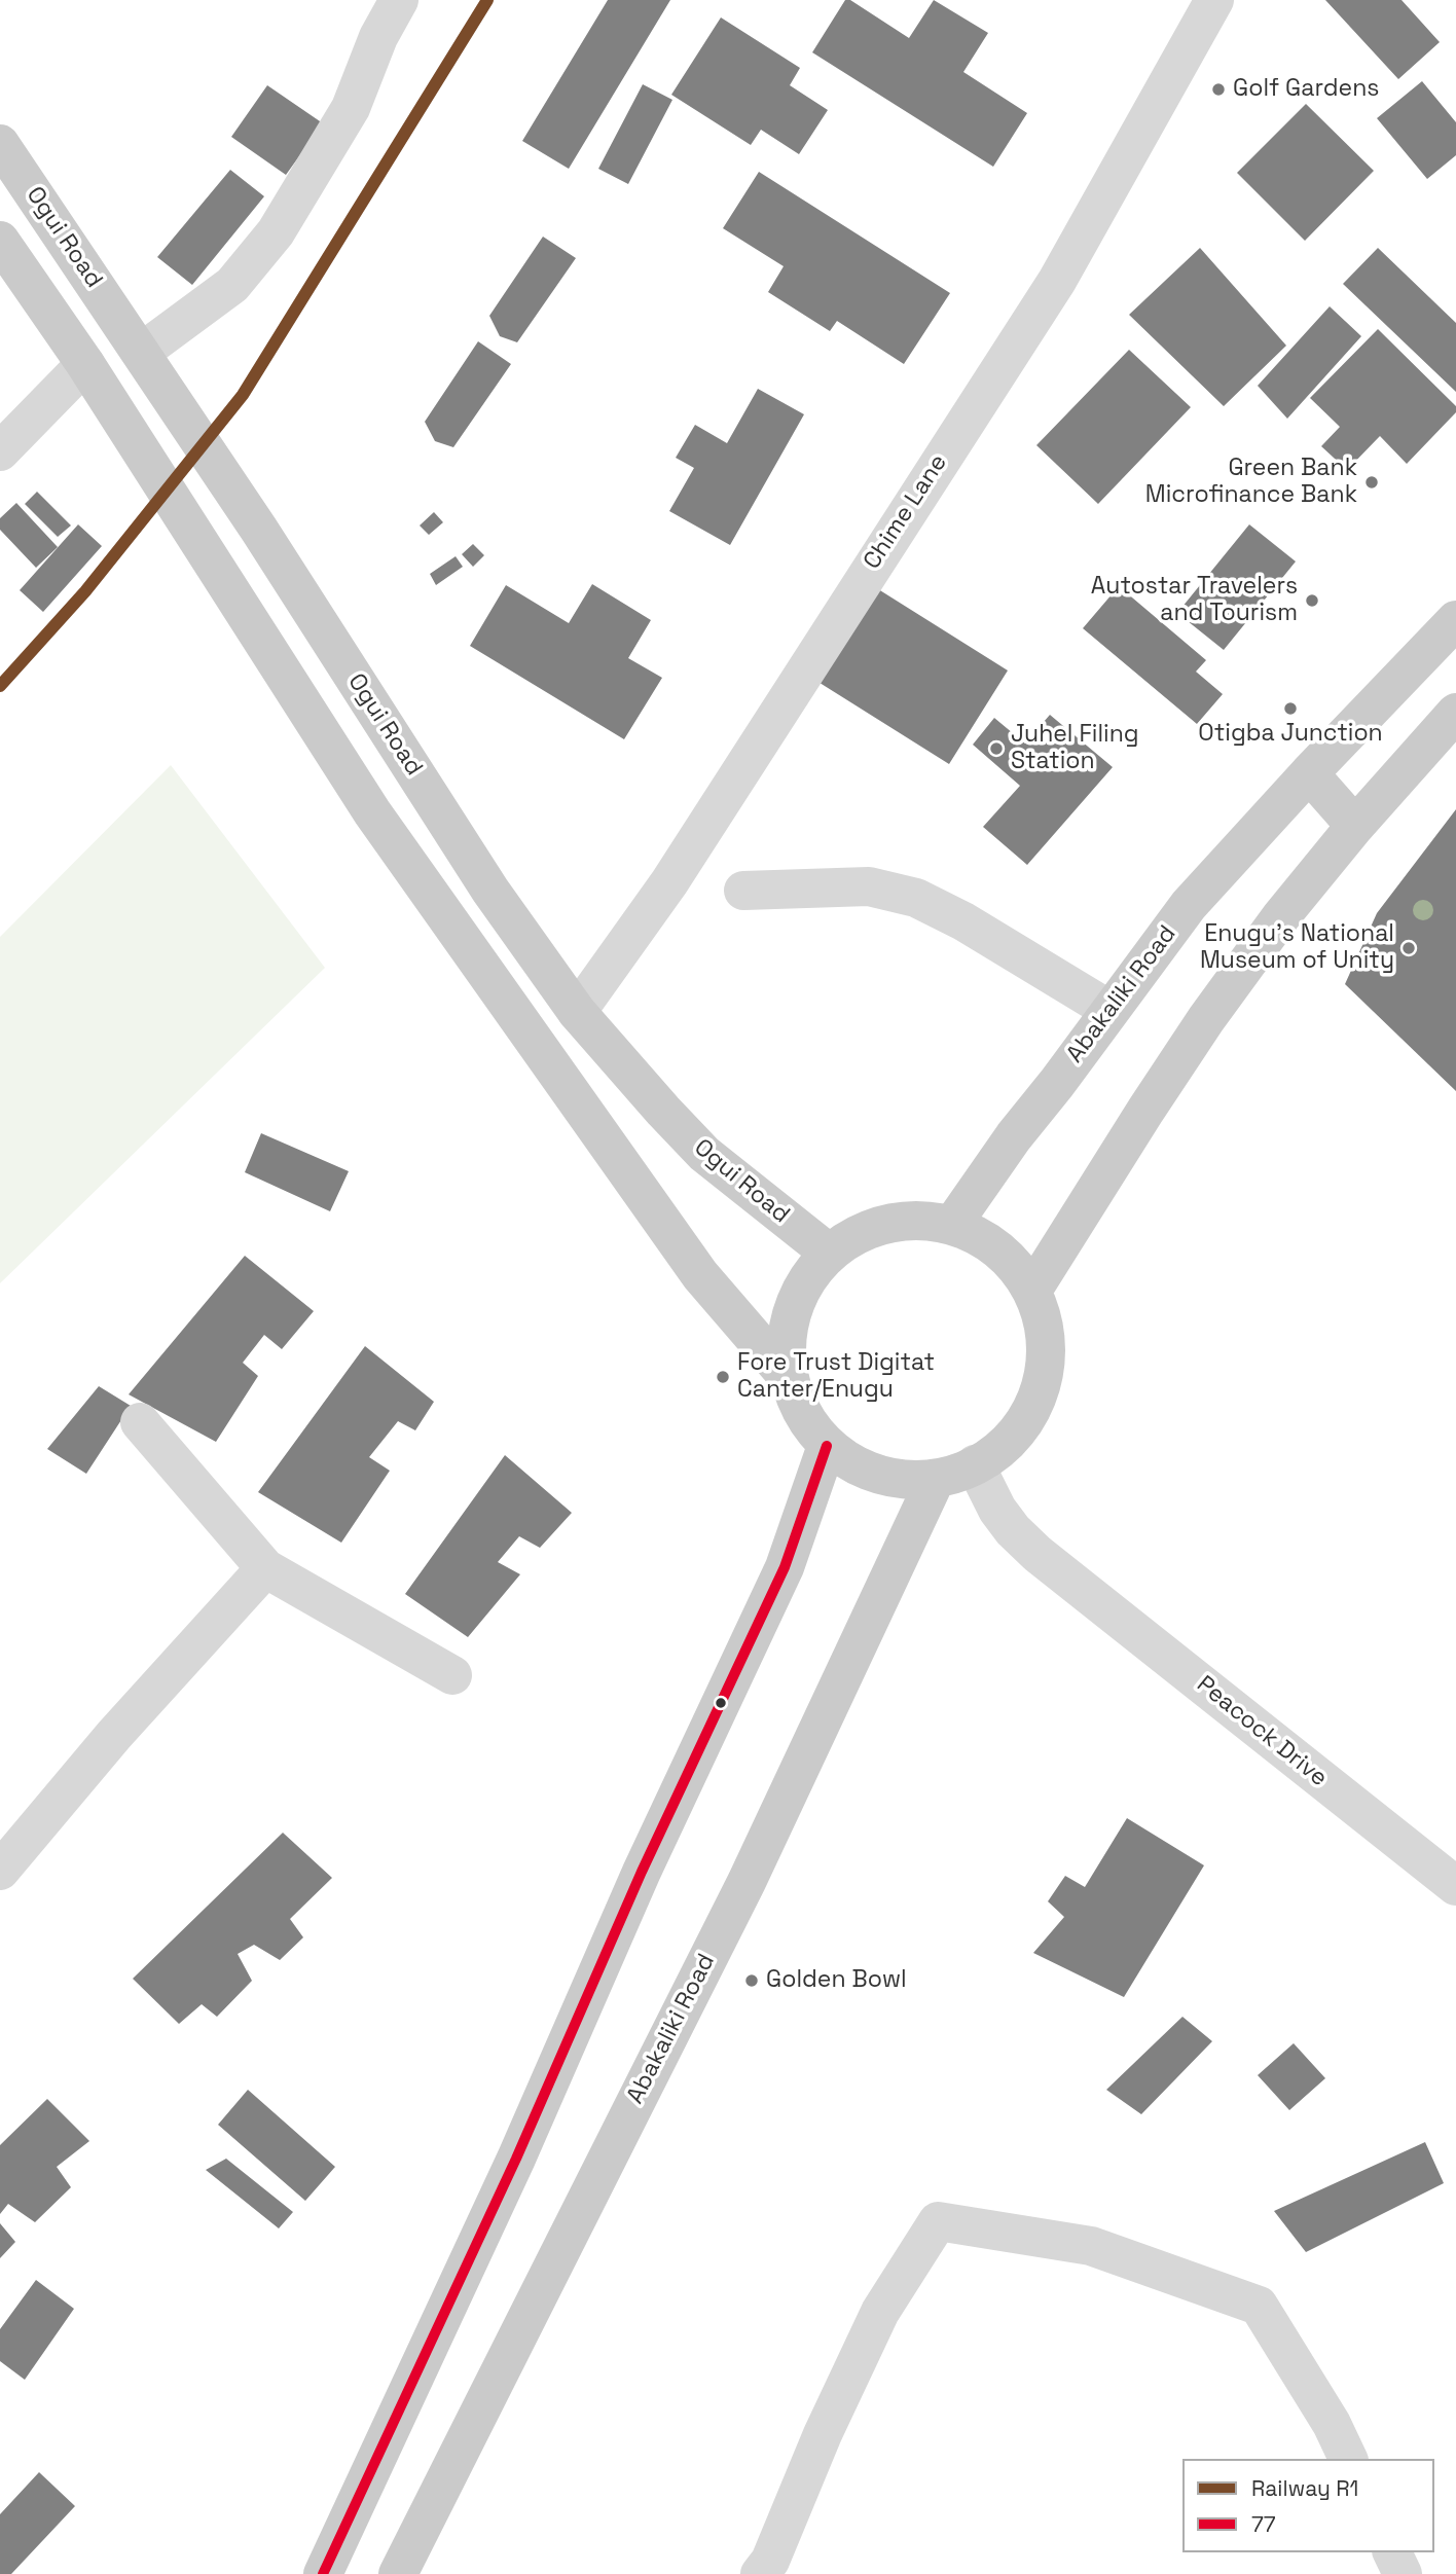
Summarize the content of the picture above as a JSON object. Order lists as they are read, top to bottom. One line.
{"streets":{"main road":["Ogui Road","Abakaliki Road"],"street":["Chime Lane","Peacock Drive"]},"crossings":[["Ogui Road","Chime Lane"]],"places":["Golf Gardens","Green Bank Microfinance Bank","Autostar Travelers and Tourism","Otigba Junction","Juhel Filing Station","Enugu's National Museum of Unity","Fore Trust Digitat Canter/Enugu","Golden Bowl"],"lines":["rail line R1","transit line 77"],"legend":["Railway R1","77"]}
